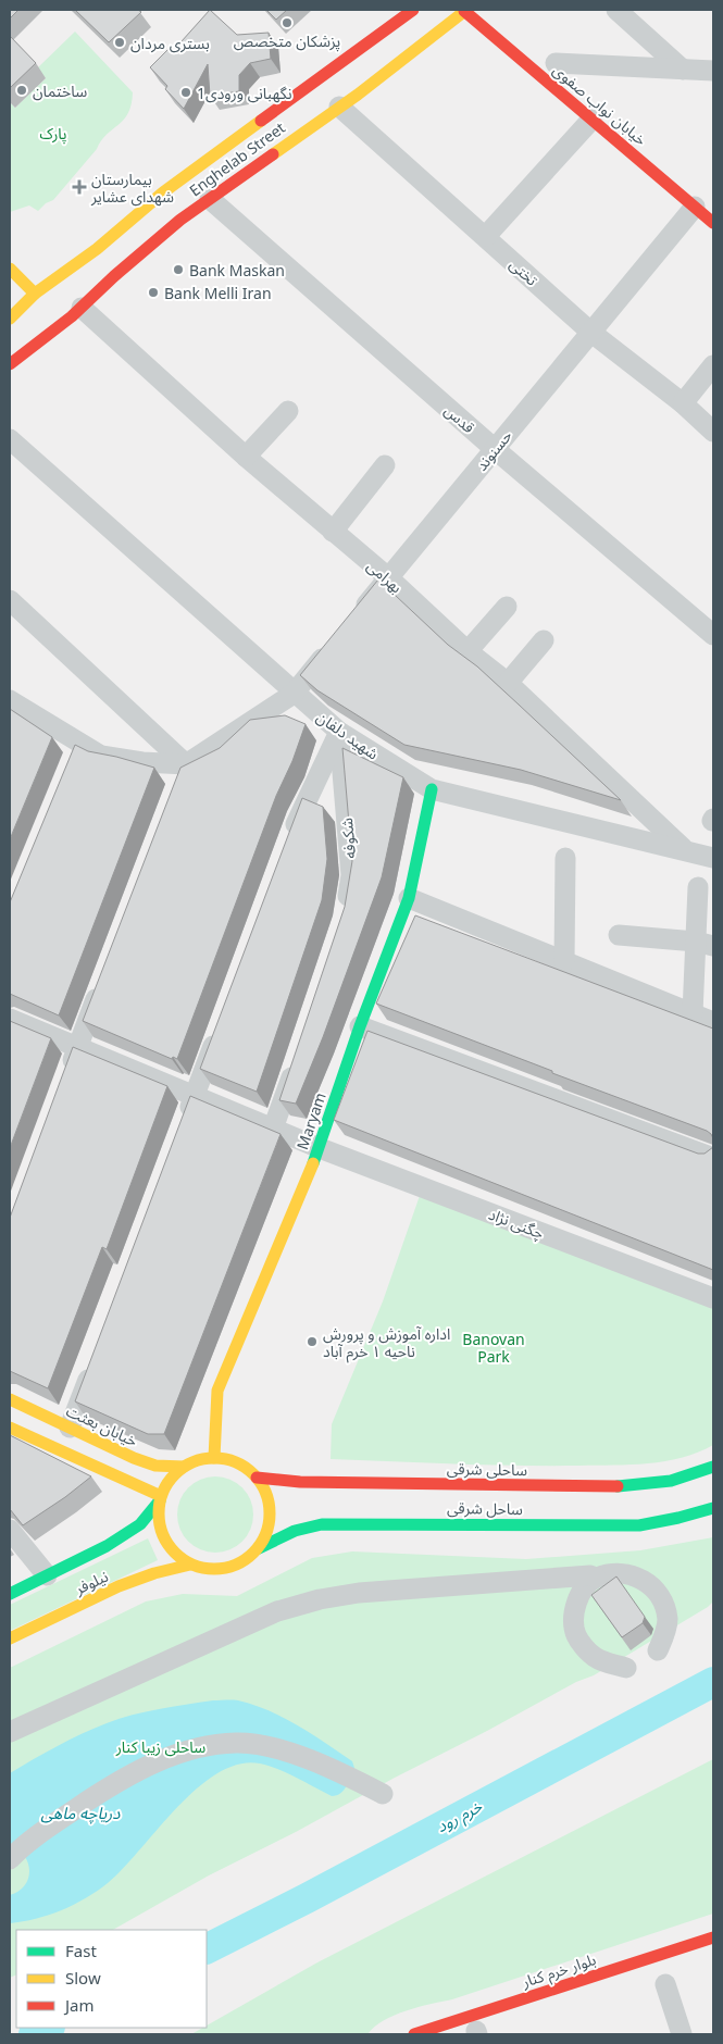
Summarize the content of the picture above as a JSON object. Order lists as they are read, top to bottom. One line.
{"streets":{"main road":["خیابان نواب صفوی","Enghelab Street","Maryam","خیابان بعثت","ساحلی شرقی","ساحل شرقی","نیلوفر","بلوار خرم کنار"],"street":["تختی","قدس","حسنوند","بهرامی","شهید دلفان","شکوفه","چگنی نژاد"]},"crossings":[["خیابان نواب صفوی","Enghelab Street"],["خیابان نواب صفوی","حسنوند"],["Enghelab Street","تختی"],["Enghelab Street","قدس"],["Enghelab Street","بهرامی"],["تختی","حسنوند"],["قدس","حسنوند"],["حسنوند","بهرامی"],["بهرامی","شهید دلفان"],["شهید دلفان","شکوفه"],["شهید دلفان","Maryam"],["Maryam","چگنی نژاد"],["Maryam","خیابان بعثت"],["Maryam","ساحلی شرقی"],["Maryam","ساحل شرقی"],["Maryam","نیلوفر"],["خیابان بعثت","ساحلی شرقی"],["خیابان بعثت","ساحل شرقی"],["خیابان بعثت","نیلوفر"],["ساحلی شرقی","ساحل شرقی"],["ساحلی شرقی","نیلوفر"],["ساحل شرقی","نیلوفر"]],"water":["دریاچه ماهی","خرم رود"],"parks":["پارک","Banovan Park","ساحلی زیبا کنار"],"places":{"other":["پزشکان متخصص","بستری مردان","ساختمان","نگهبانی ورودی1","Bank Maskan","Bank Melli Iran","اداره آموزش و پرورش ناحیه ۱ خرم آباد"],"health":["بیمارستان شهدای عشایر"]},"legend":["Fast","Slow","Jam"]}
